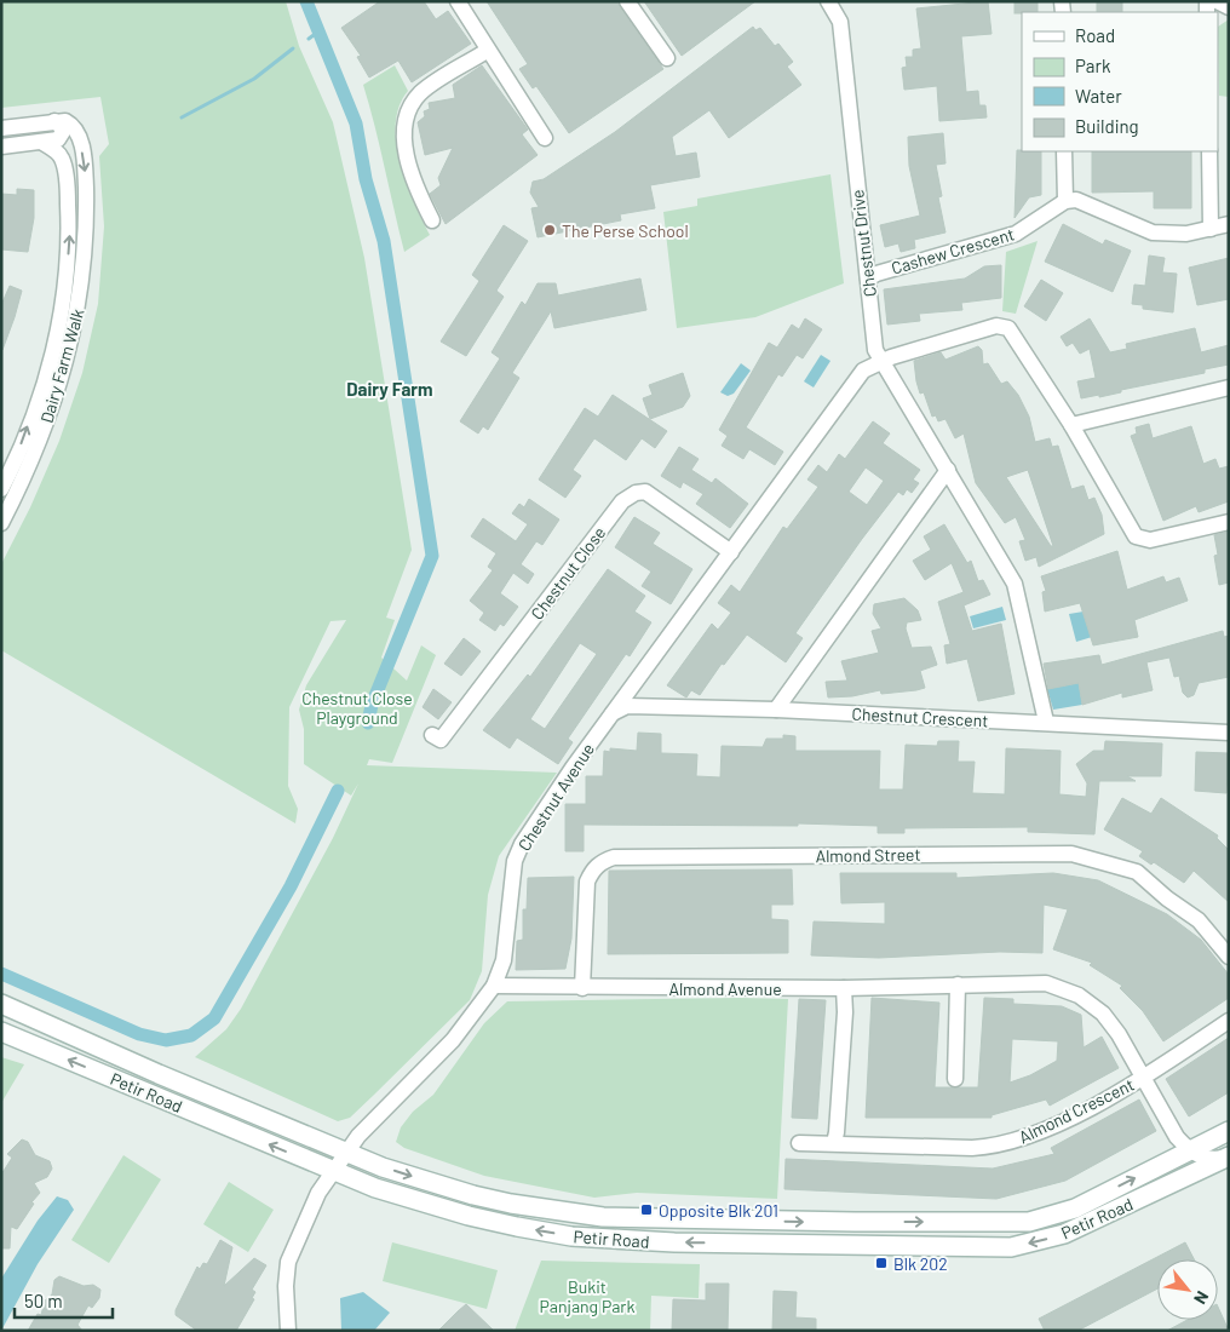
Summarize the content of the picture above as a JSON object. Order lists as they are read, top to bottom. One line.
{"streets":{"main road":["Petir Road"],"street":["Chestnut Drive","Cashew Crescent","Dairy Farm Walk","Chestnut Close","Chestnut Crescent","Chestnut Avenue","Almond Street","Almond Avenue","Almond Crescent"]},"crossings":[["Chestnut Drive","Cashew Crescent"],["Chestnut Drive","Chestnut Crescent"],["Chestnut Drive","Chestnut Avenue"],["Chestnut Close","Chestnut Avenue"],["Chestnut Crescent","Chestnut Avenue"],["Chestnut Avenue","Almond Avenue"],["Chestnut Avenue","Petir Road"],["Almond Street","Almond Avenue"],["Almond Avenue","Petir Road"],["Almond Avenue","Almond Crescent"]],"districts":["Dairy Farm"],"parks":["Chestnut Close Playground","Bukit Panjang Park"],"places":{"other":["The Perse School"],"transit":["Opposite Blk 201","Blk 202"]},"legend":["Road","Park","Water","Building"],"scale_bar":"50 m","north":"bottom right"}
